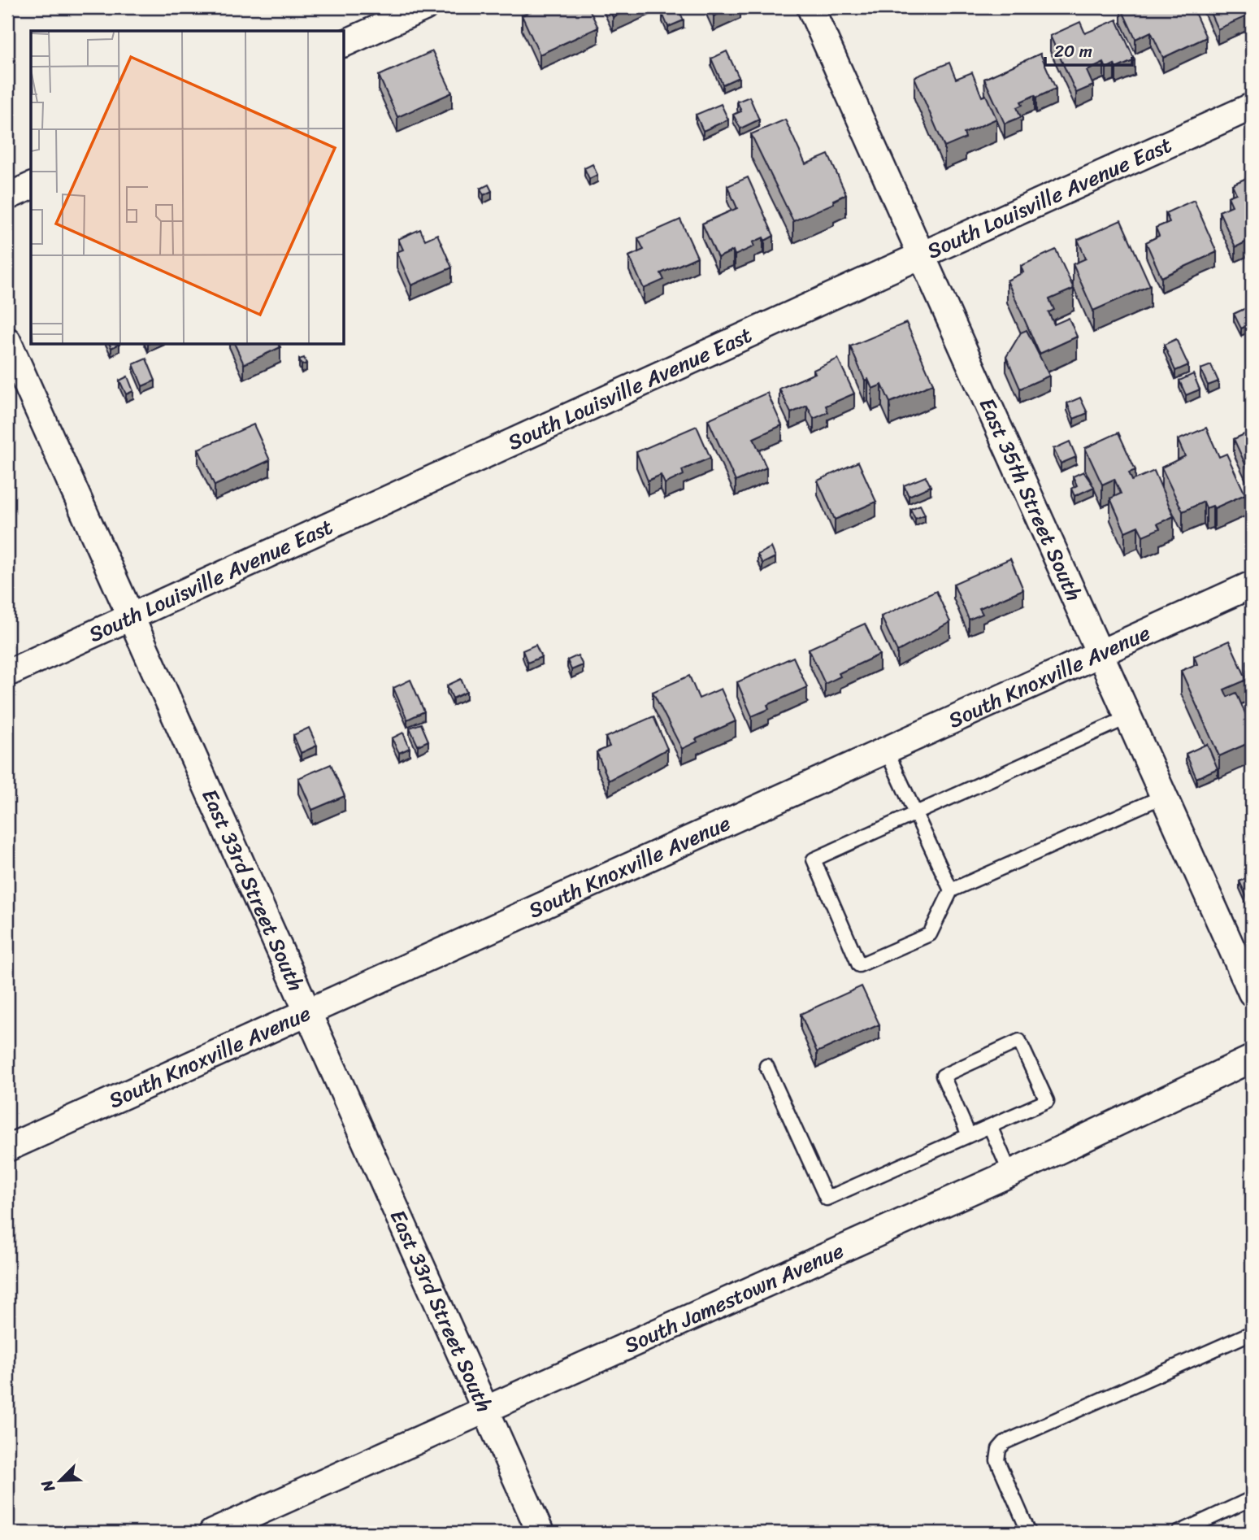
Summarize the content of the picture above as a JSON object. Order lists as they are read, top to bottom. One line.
{"streets":{"street":["South Louisville Avenue East","East 35th Street South","South Knoxville Avenue","East 33rd Street South","South Jamestown Avenue"]},"crossings":[["South Louisville Avenue East","East 35th Street South"],["South Louisville Avenue East","East 33rd Street South"],["East 35th Street South","South Knoxville Avenue"],["South Knoxville Avenue","East 33rd Street South"],["East 33rd Street South","South Jamestown Avenue"]],"scale_bar":"20 m","north":"bottom left"}
